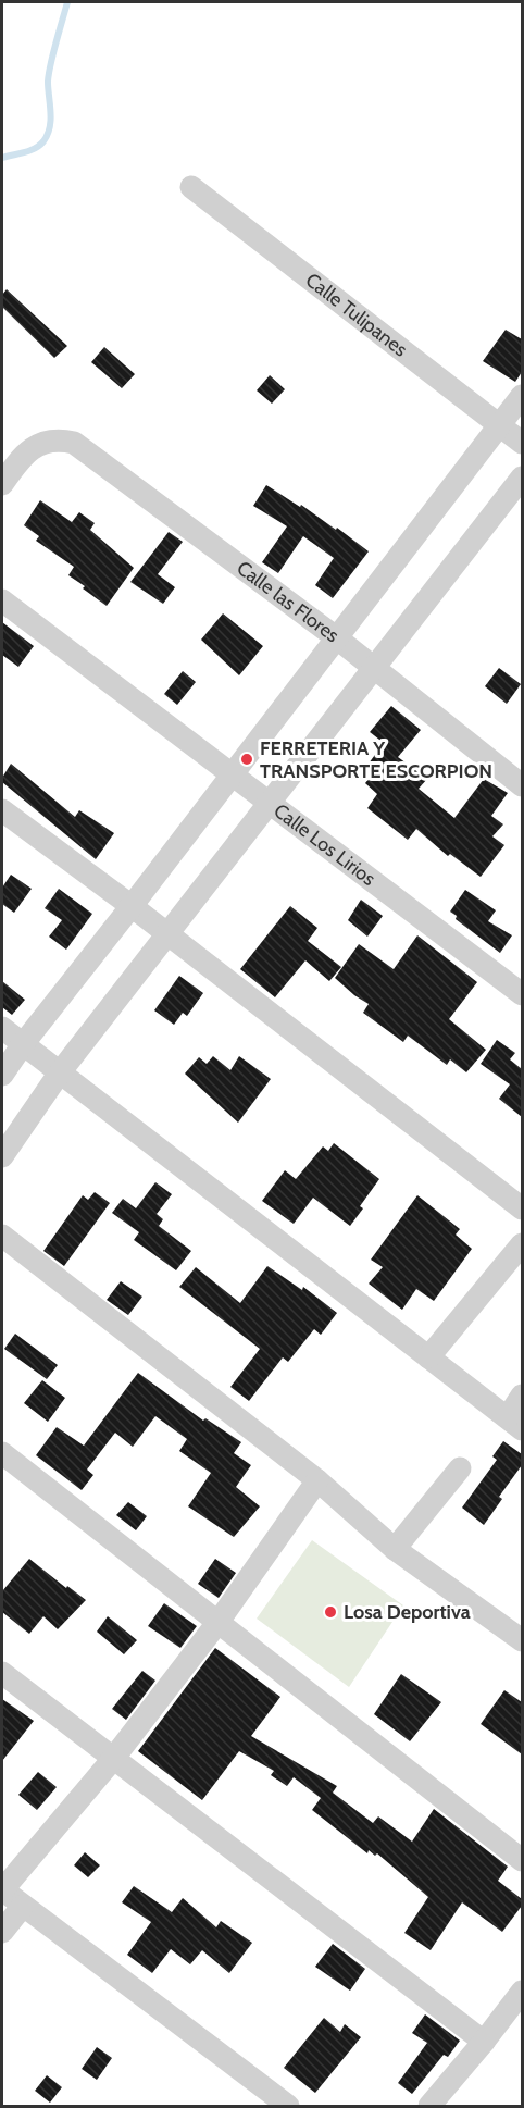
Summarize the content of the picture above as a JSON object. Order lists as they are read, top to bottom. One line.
{"streets":{"street":["Calle Tulipanes","Calle las Flores","Calle Los Lirios"]},"places":["FERRETERIA Y TRANSPORTE ESCORPION","Losa Deportiva"]}
